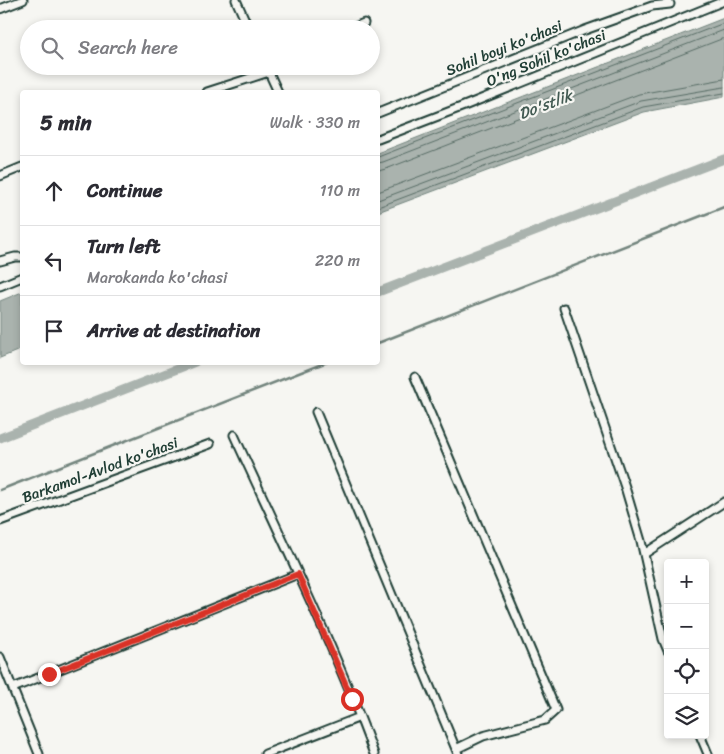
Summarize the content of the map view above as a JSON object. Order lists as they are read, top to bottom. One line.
{"streets":{"street":["Sohil boyi ko'chasi","O'ng Sohil ko'chasi","Barkamol-Avlod ko'chasi"]},"water":["Do'stlik"],"page":{"search":"Search here","heading":["5 min","Walk · 330 m"],"list":[["Continue","110 m"],["Turn left","Marokanda ko'chasi","220 m"],"Arrive at destination"],"map_buttons":["+","−"]}}
